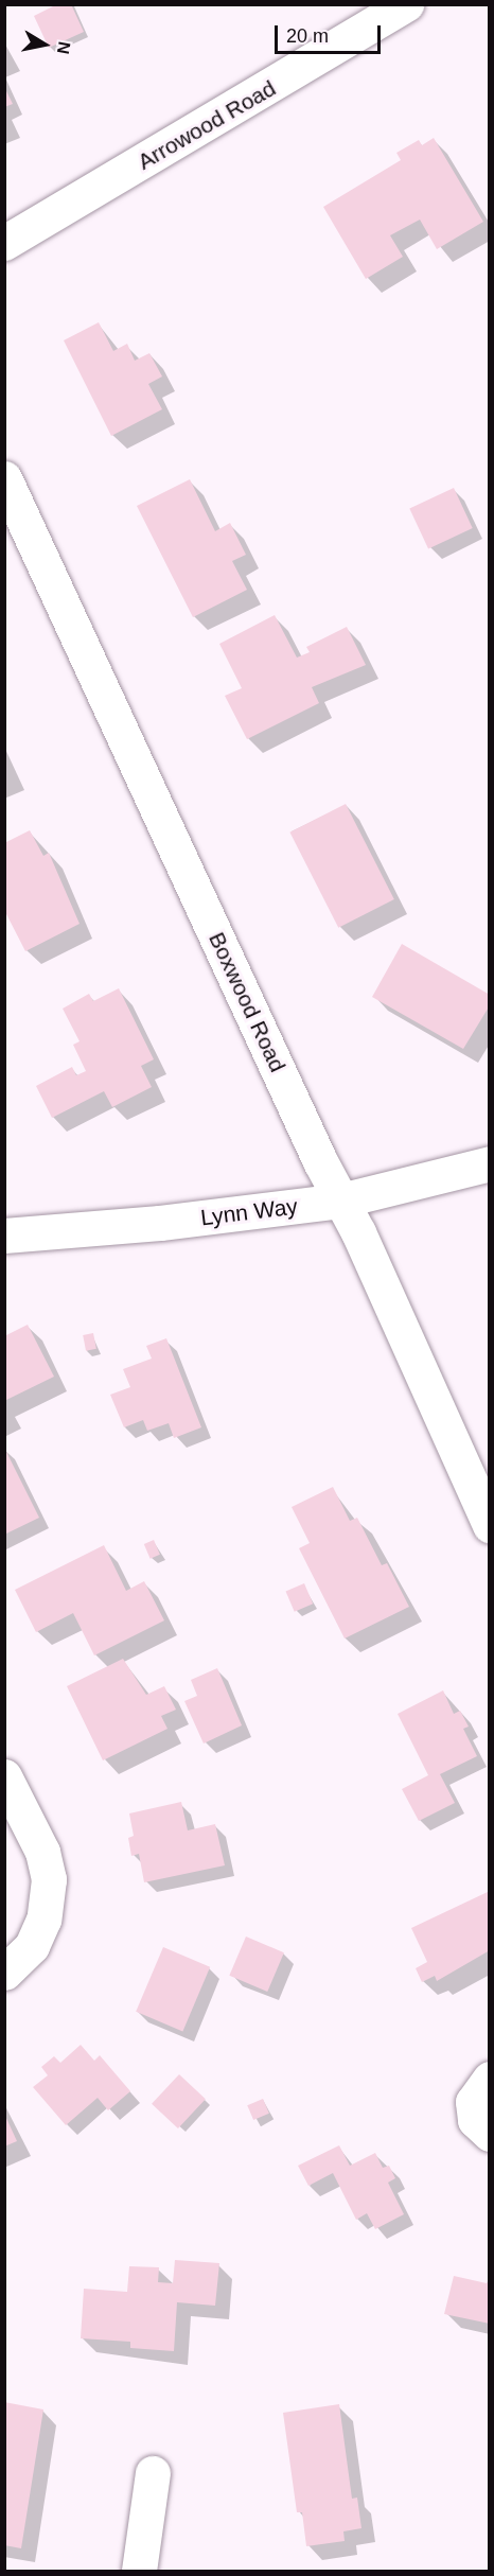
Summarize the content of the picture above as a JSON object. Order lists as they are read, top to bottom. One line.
{"streets":{"street":["Arrowood Road","Boxwood Road","Lynn Way"]},"crossings":[["Boxwood Road","Lynn Way"]],"scale_bar":"20 m","north":"right"}
